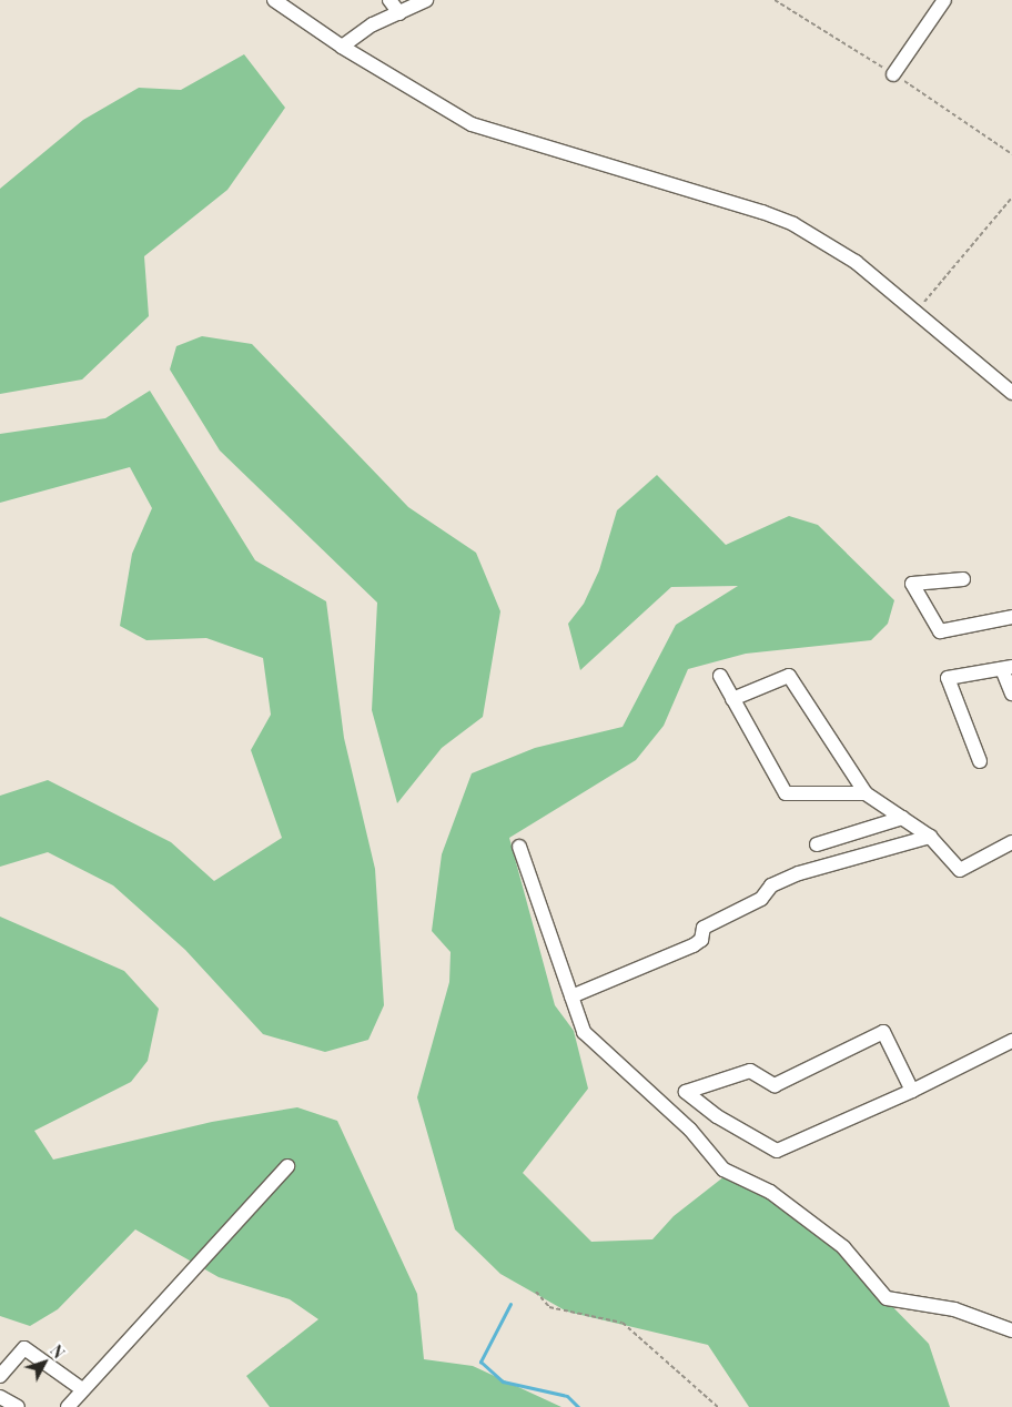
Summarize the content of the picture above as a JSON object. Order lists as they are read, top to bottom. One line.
{"north":"top right"}
